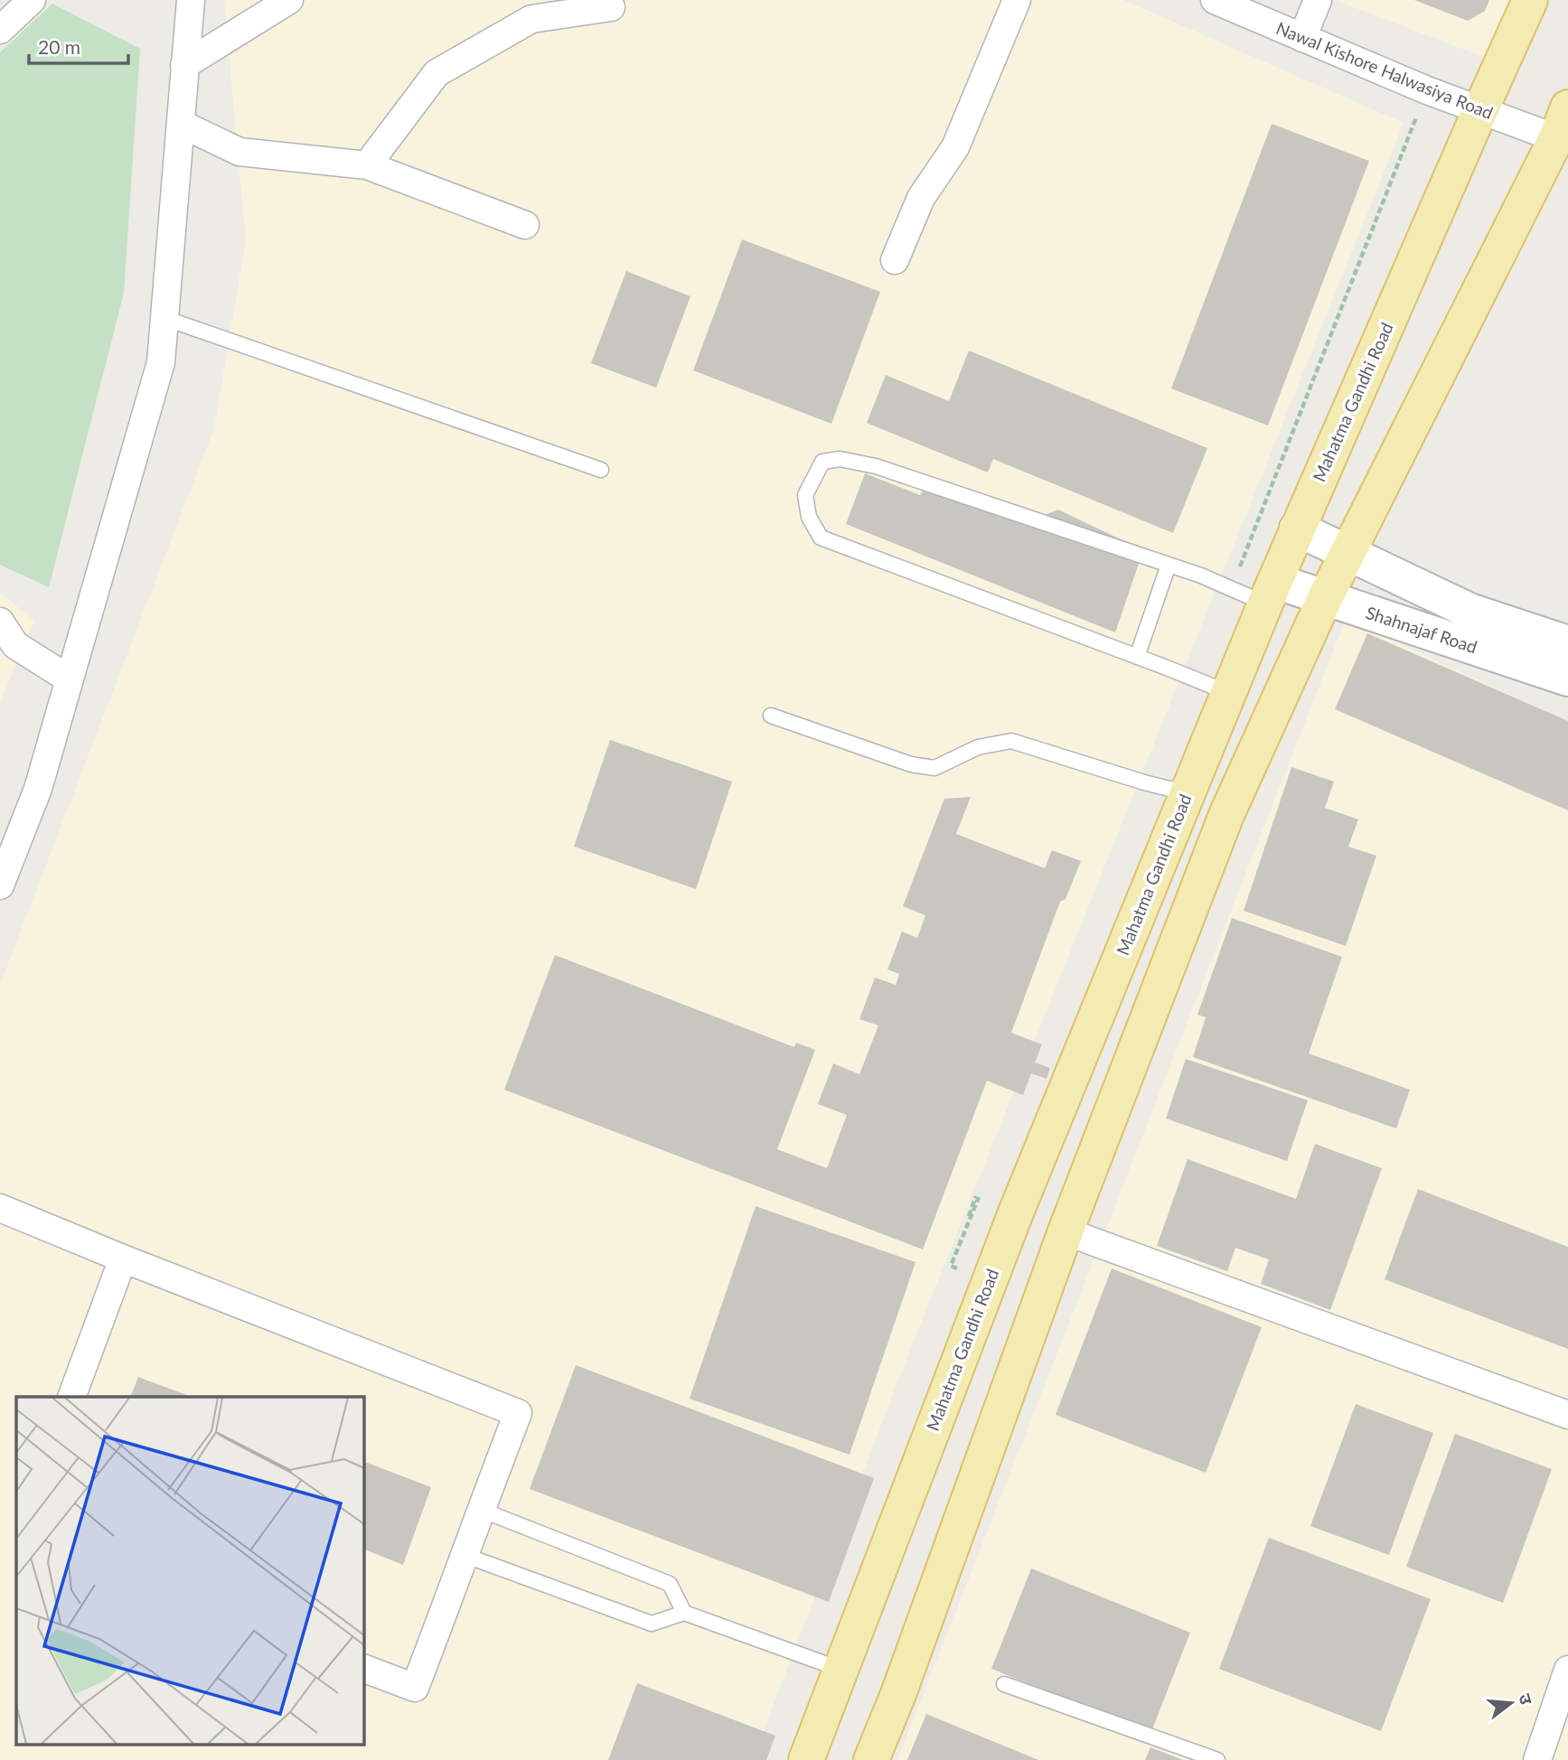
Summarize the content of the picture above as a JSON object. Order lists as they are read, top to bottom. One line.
{"streets":{"main road":["Mahatma Gandhi Road","Shahnajaf Road"],"street":["Nawal Kishore Halwasiya Road"]},"crossings":[["Nawal Kishore Halwasiya Road","Mahatma Gandhi Road"],["Mahatma Gandhi Road","Shahnajaf Road"]],"scale_bar":"20 m","north":"right"}
